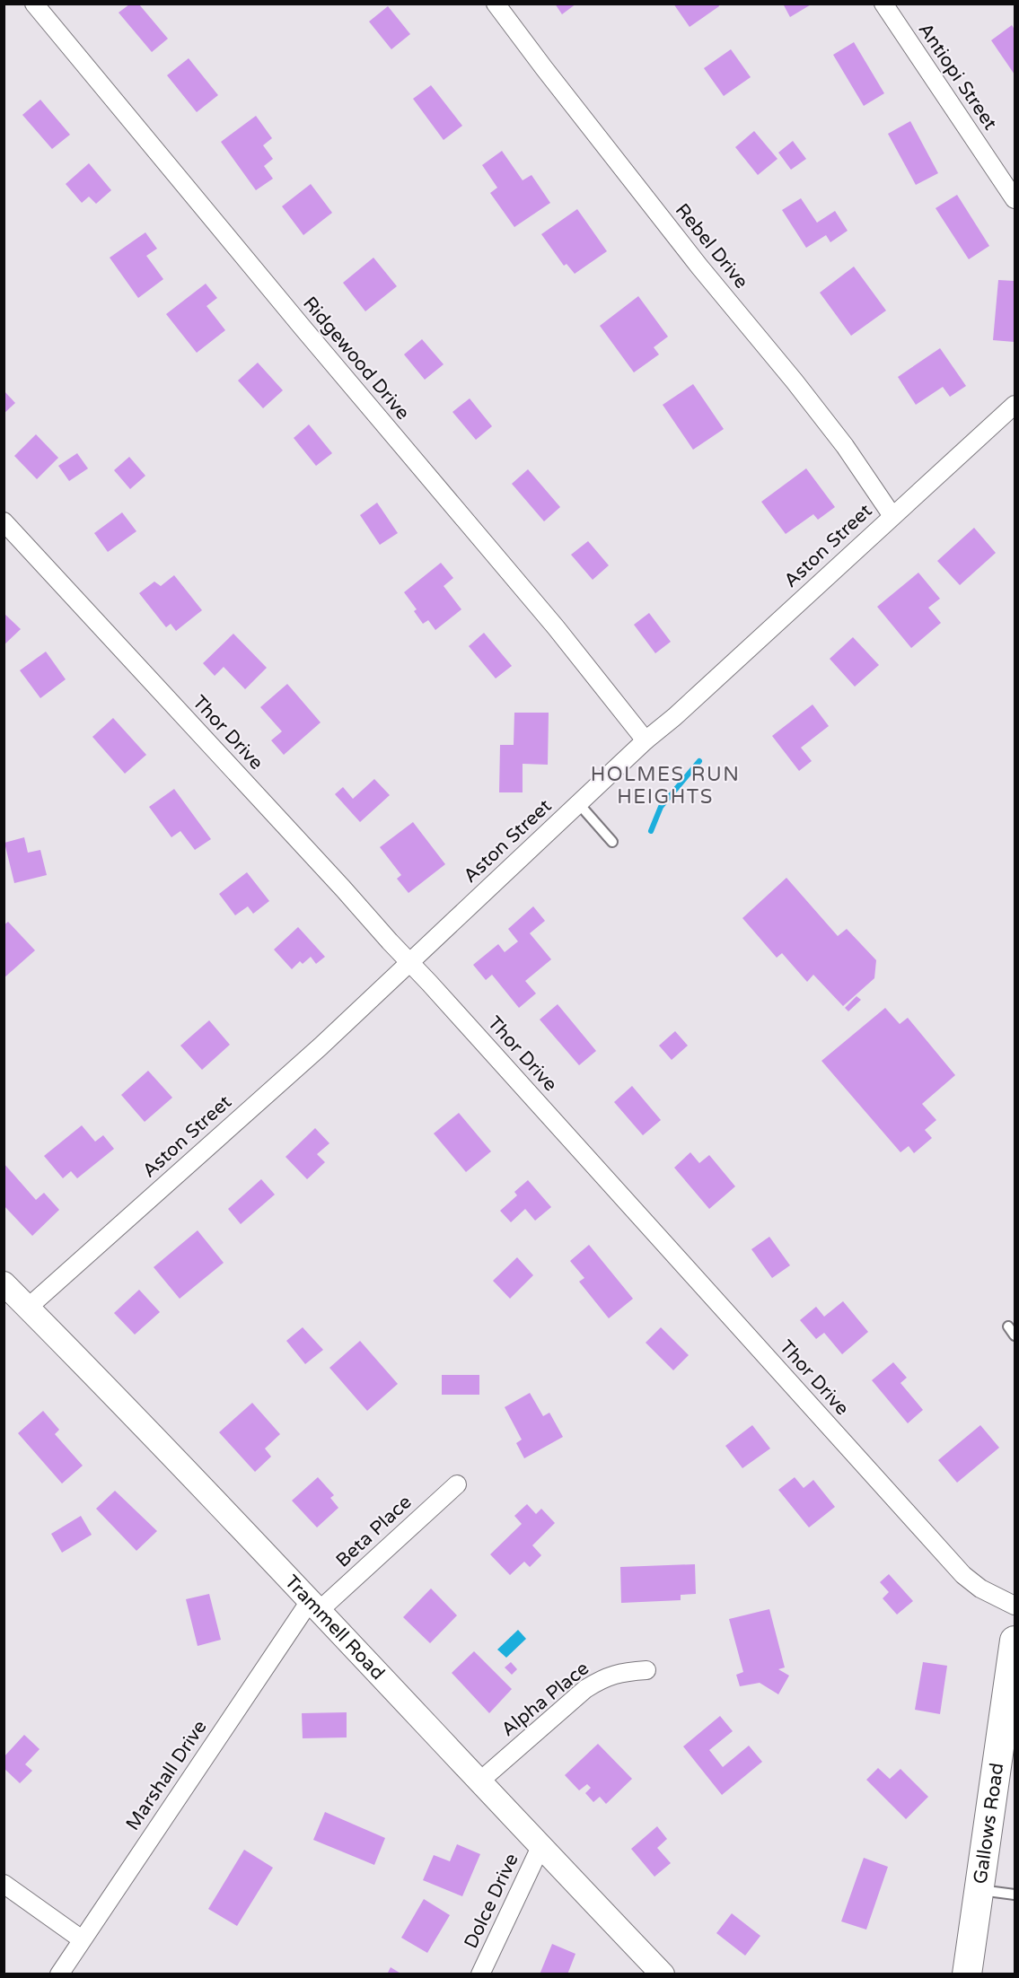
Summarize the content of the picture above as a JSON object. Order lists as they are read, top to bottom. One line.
{"streets":{"main road":["Gallows Road"],"street":["Antiopi Street","Rebel Drive","Ridgewood Drive","Aston Street","Thor Drive","Beta Place","Trammell Road","Alpha Place","Marshall Drive","Dolce Drive"]},"crossings":[["Rebel Drive","Aston Street"],["Ridgewood Drive","Aston Street"],["Aston Street","Thor Drive"],["Aston Street","Trammell Road"],["Beta Place","Trammell Road"],["Beta Place","Marshall Drive"],["Trammell Road","Alpha Place"],["Trammell Road","Marshall Drive"],["Trammell Road","Dolce Drive"]],"districts":["HOLMES RUN HEIGHTS"]}
